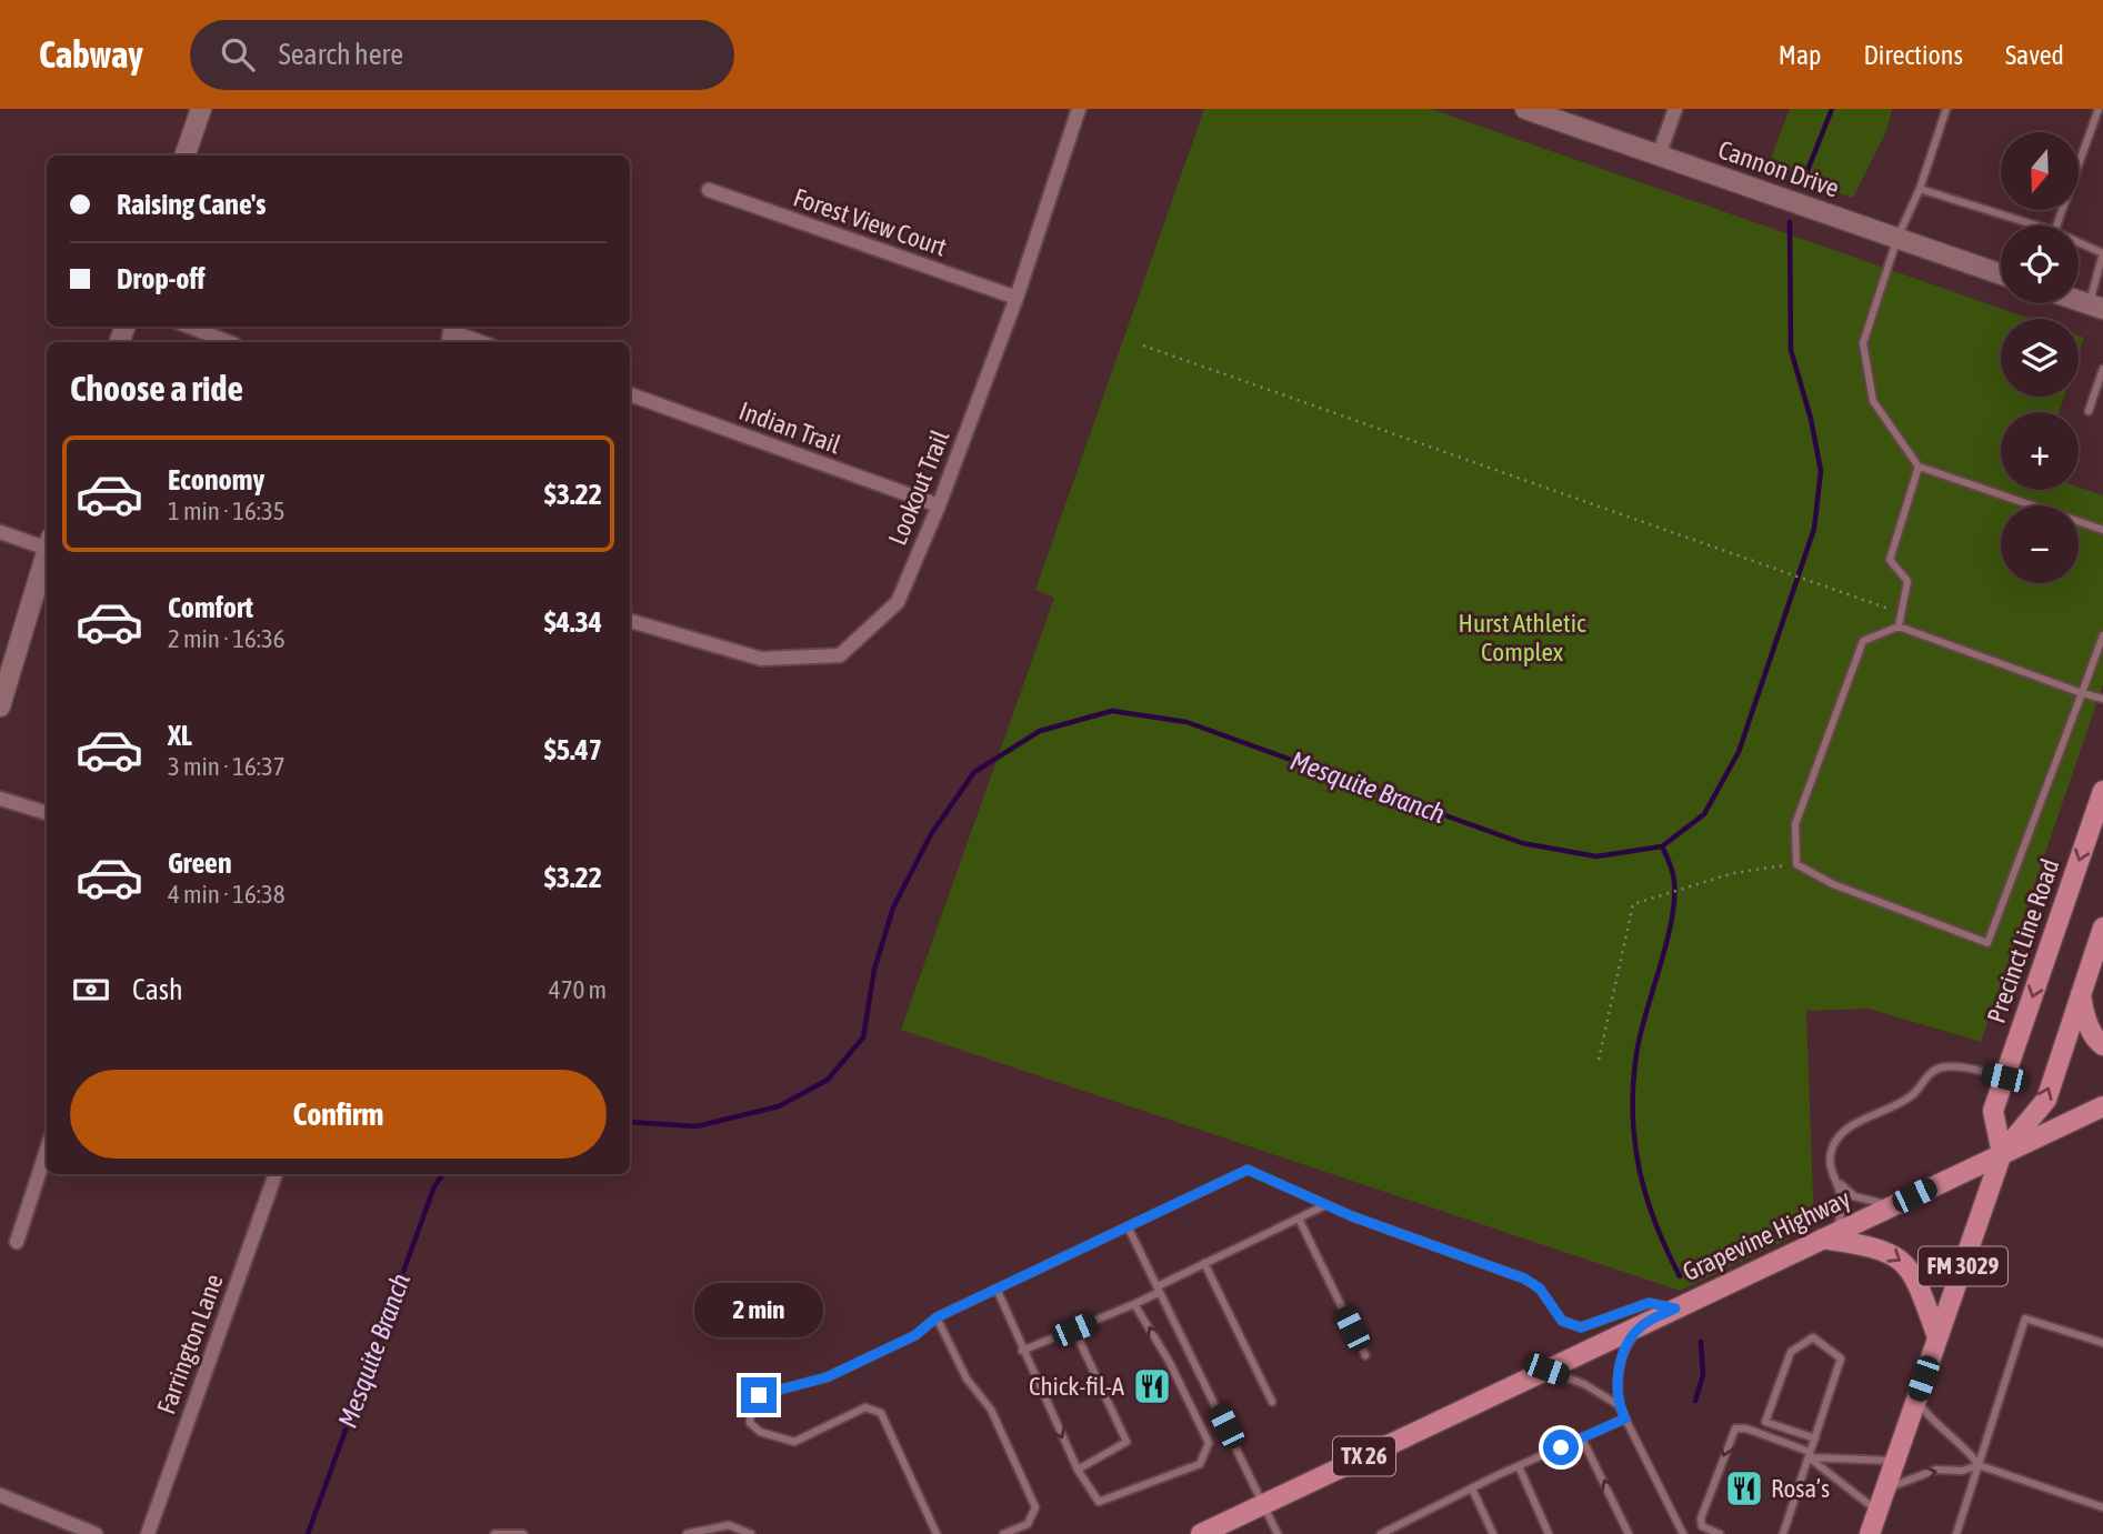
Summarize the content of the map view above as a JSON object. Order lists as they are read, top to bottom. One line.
{"streets":{"main road":["Precinct Line Road","Grapevine Highway","FM 3029","TX 26"],"street":["Cannon Drive","Forest View Court","Indian Trail","Lookout Trail","Farrington Lane"]},"crossings":[["Forest View Court","Lookout Trail"],["Indian Trail","Lookout Trail"],["Precinct Line Road","Grapevine Highway"],["Precinct Line Road","FM 3029"],["Grapevine Highway","FM 3029"]],"water":["Mesquite Branch"],"parks":["Hurst Athletic Complex"],"places":{"restaurant":["Chick-fil-A","Rosa’s"]},"north":"bottom","page":{"header":"Cabway","search":"Search here","nav":["Map","Directions","Saved"],"map_buttons":["+","−"],"banner":["Raising Cane's","Drop-off"],"heading":"Choose a ride","list":[{"name":"Economy","note":"1 min · 16:35","value":"$3.22"},{"name":"Comfort","note":"2 min · 16:36","value":"$4.34"},{"name":"XL","note":"3 min · 16:37","value":"$5.47"},{"name":"Green","note":"4 min · 16:38","value":"$3.22"}],"pay":["Cash","470 m"],"buttons":"Confirm","bubble":"2 min"}}
